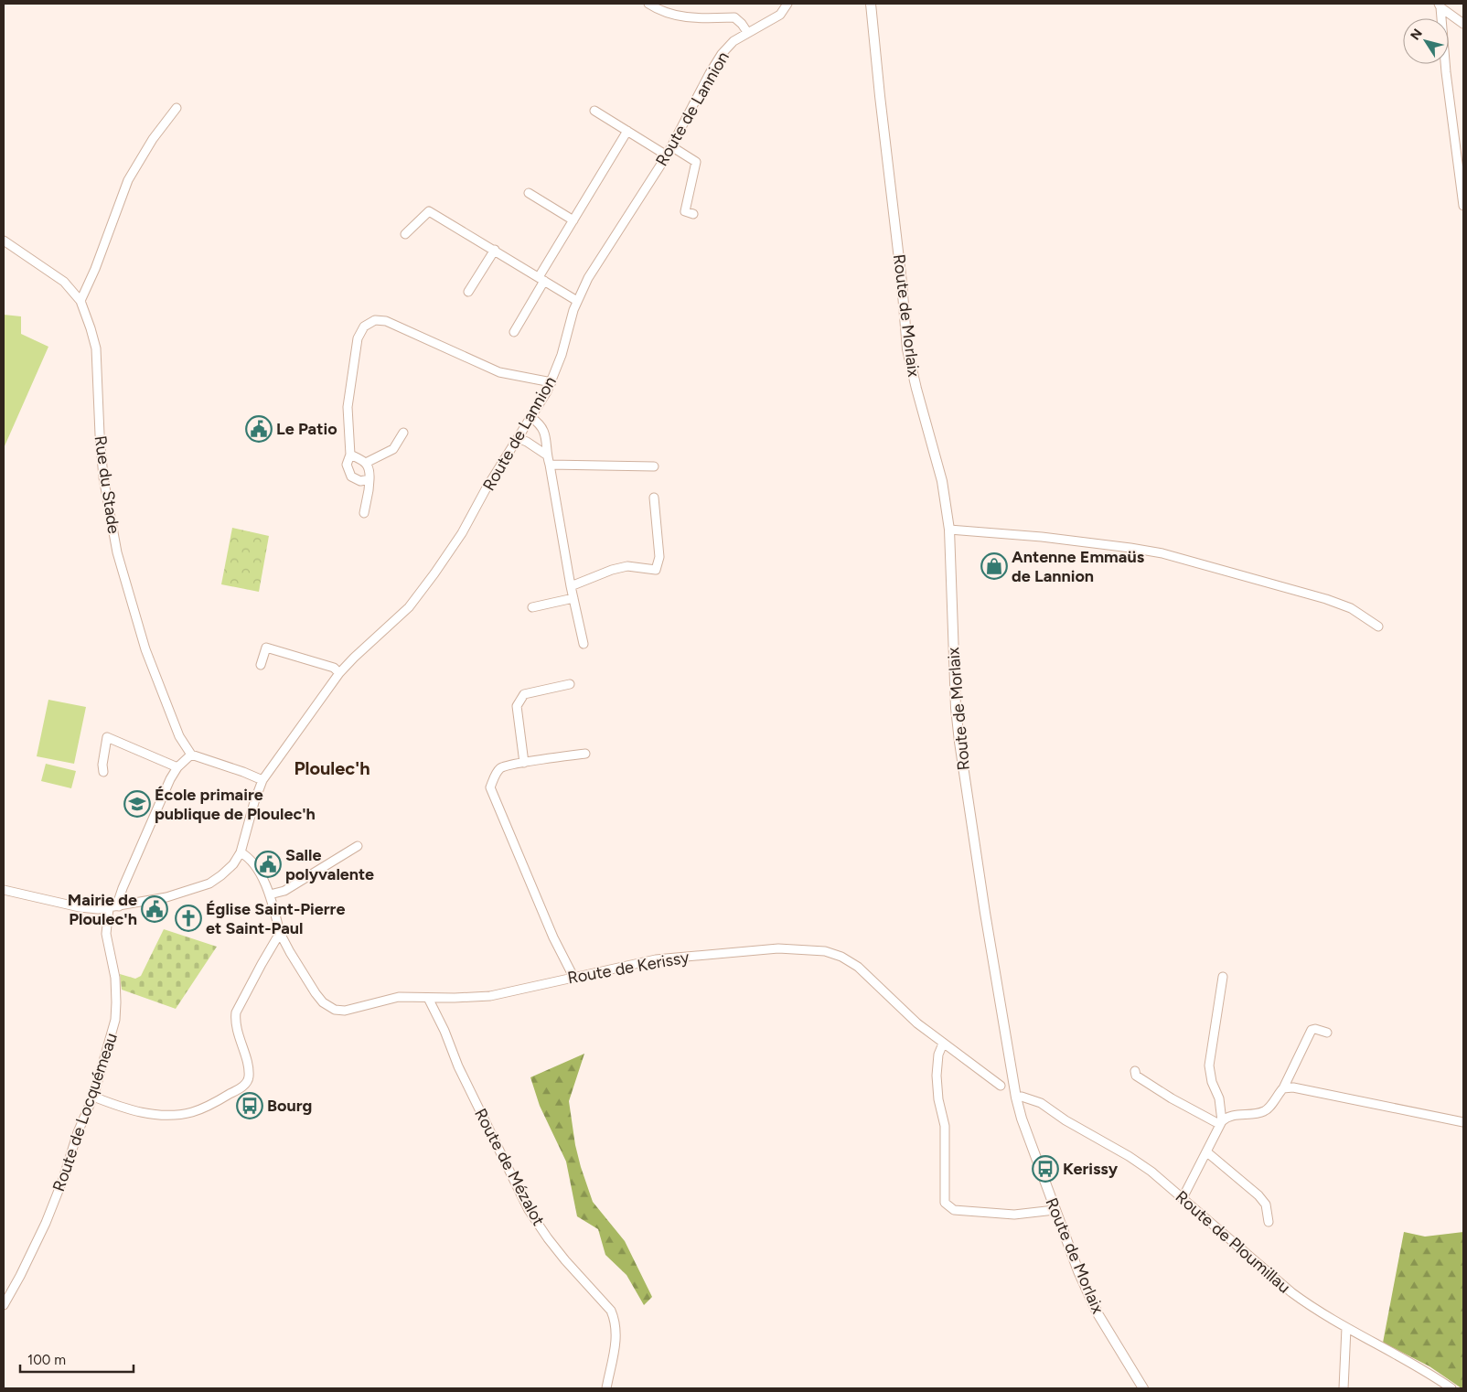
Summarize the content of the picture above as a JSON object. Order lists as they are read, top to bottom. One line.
{"streets":{"main road":["Route de Morlaix"],"street":["Route de Lannion","Rue du Stade","Route de Kerissy","Route de Locquémeau","Route de Mézalot","Route de Ploumillau"]},"crossings":[["Route de Lannion","Route de Kerissy"],["Route de Morlaix","Route de Ploumillau"],["Route de Kerissy","Route de Mézalot"]],"districts":["Ploulec'h"],"places":{"public building":["Le Patio","Salle polyvalente","Mairie de Ploulec'h"],"shop":["Antenne Emmaüs de Lannion"],"school or university":["École primaire publique de Ploulec'h"],"church":["Église Saint-Pierre et Saint-Paul"],"bus stop":["Bourg","Kerissy"]},"scale_bar":"100 m","north":"top left"}
